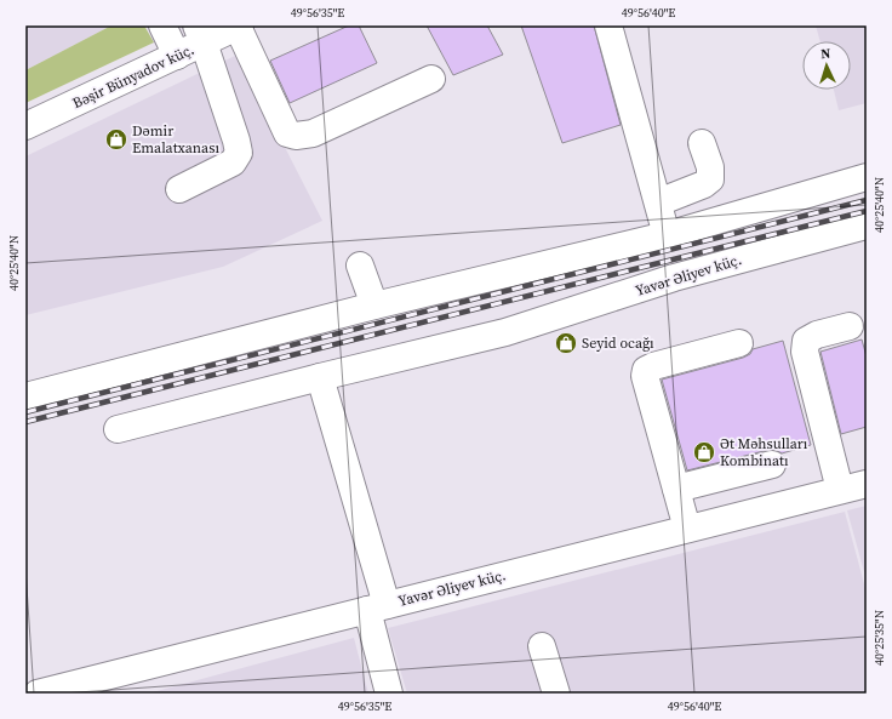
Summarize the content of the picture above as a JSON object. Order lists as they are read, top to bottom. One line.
{"streets":{"street":["Bəşir Bünyadov küç.","Yavər Əliyev küç."]},"places":{"shop":["Dəmir Emalatxanası","Seyid ocağı","Ət Məhsulları Kombinatı"]},"north":"top","coordinates":["49°56'35\"E","49°56'40\"E","40°25'40\"N","40°25'35\"N"]}
